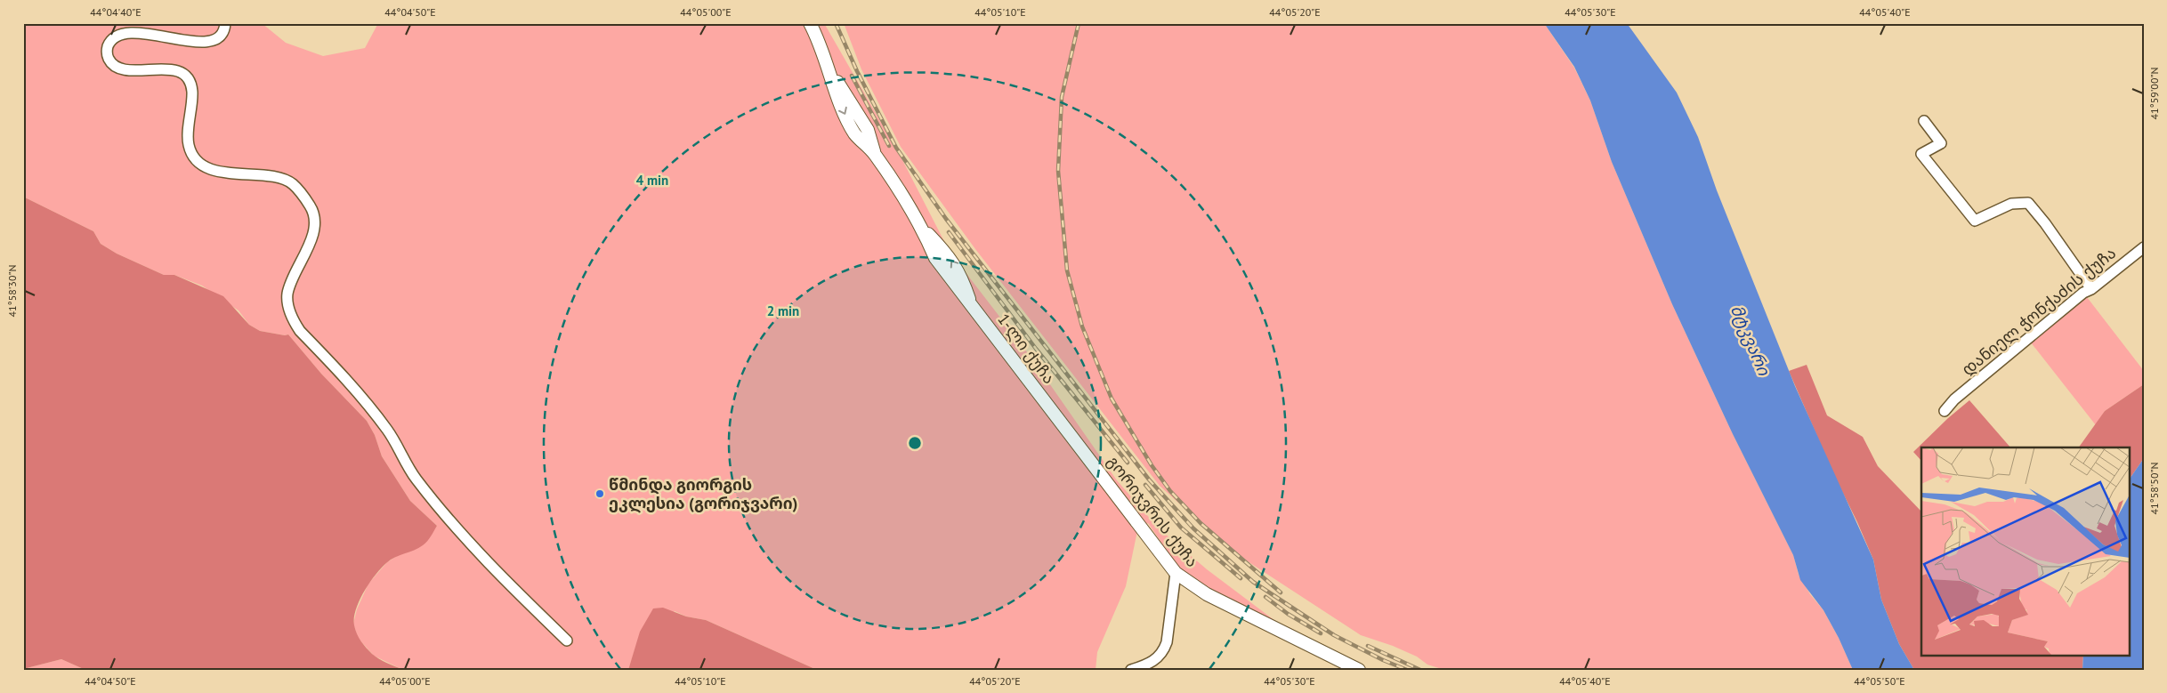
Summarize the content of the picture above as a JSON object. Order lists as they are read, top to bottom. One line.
{"streets":{"main road":["1-ლი ქუჩა","გორიჯვრის ქუჩა"],"street":["დანიელ ჭონქაძის ქუჩა"]},"crossings":[["1-ლი ქუჩა","გორიჯვრის ქუჩა"]],"water":["მტკვარი"],"places":["წმინდა გიორგის ეკლესია (გორიჯვარი)"],"coordinates":["44°04'40\"E","44°04'50\"E","44°05'00\"E","44°05'10\"E","44°05'20\"E","44°05'30\"E","44°05'40\"E","41°59'00\"N","41°58'30\"N","41°58'50\"N","44°05'50\"E"],"rings":["4 min","2 min"]}
